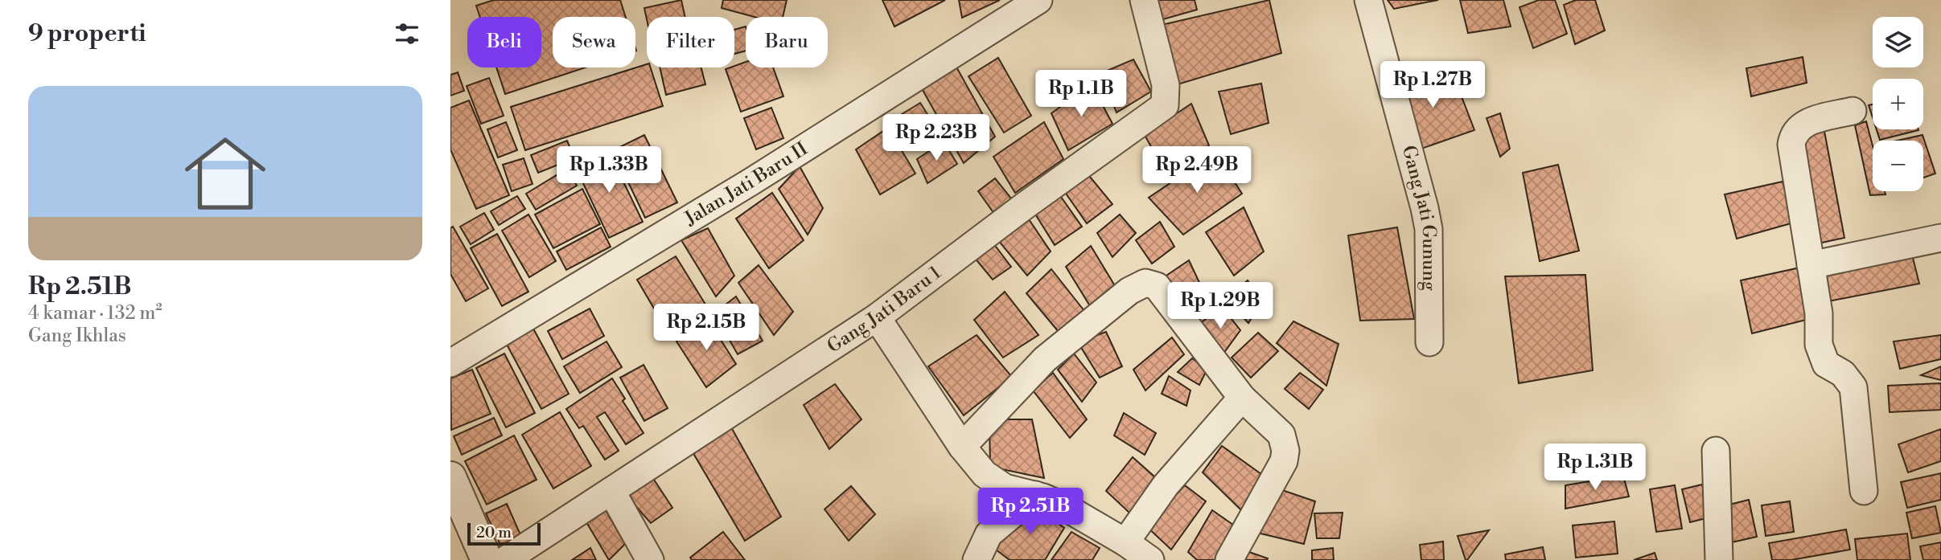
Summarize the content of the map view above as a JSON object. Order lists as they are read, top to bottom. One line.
{"streets":{"street":["Jalan Jati Baru II","Gang Jati Gunung","Gang Jati Baru 1"]},"scale_bar":"20 m","page":{"heading":"9 properti","map_buttons":["+","−"],"chip":["Beli","Sewa","Filter","Baru"],"price":["Rp 1.27B","Rp 1.1B","Rp 2.23B","Rp 1.33B","Rp 2.49B","Rp 1.29B","Rp 2.15B","Rp 1.31B","Rp 2.51B"],"list":[{"name":"Rp 2.51B","note":"4 kamar · 132 m² · Gang Ikhlas"}],"scale":"20 m"}}
